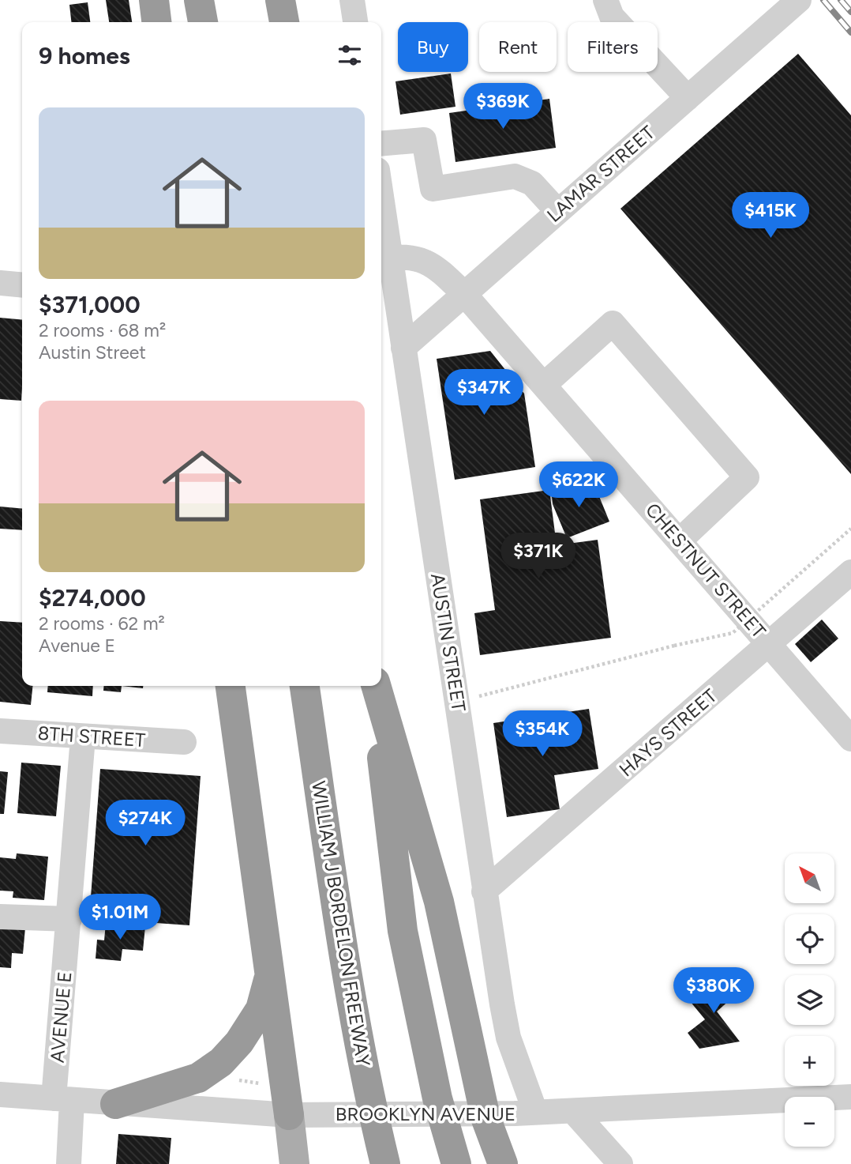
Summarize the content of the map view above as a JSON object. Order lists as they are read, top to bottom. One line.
{"streets":{"highway":["WILLIAM J BORDELON FREEWAY"],"street":["LAMAR STREET","CHESTNUT STREET","AUSTIN STREET","HAYS STREET","8TH STREET","AVENUE E","BROOKLYN AVENUE"]},"crossings":[["LAMAR STREET","CHESTNUT STREET"],["LAMAR STREET","AUSTIN STREET"],["CHESTNUT STREET","AUSTIN STREET"],["CHESTNUT STREET","HAYS STREET"],["AUSTIN STREET","HAYS STREET"],["AUSTIN STREET","BROOKLYN AVENUE"],["8TH STREET","AVENUE E"],["AVENUE E","BROOKLYN AVENUE"]],"north":"top left","page":{"chip":["Buy","Rent","Filters"],"heading":"9 homes","price":["$369K","$415K","$347K","$622K","$371K","$354K","$274K","$1.01M","$380K"],"list":[{"name":"$371,000","note":"2 rooms · 68 m² · Austin Street"},{"name":"$274,000","note":"2 rooms · 62 m² · Avenue E"}],"map_buttons":["+","−"]}}
